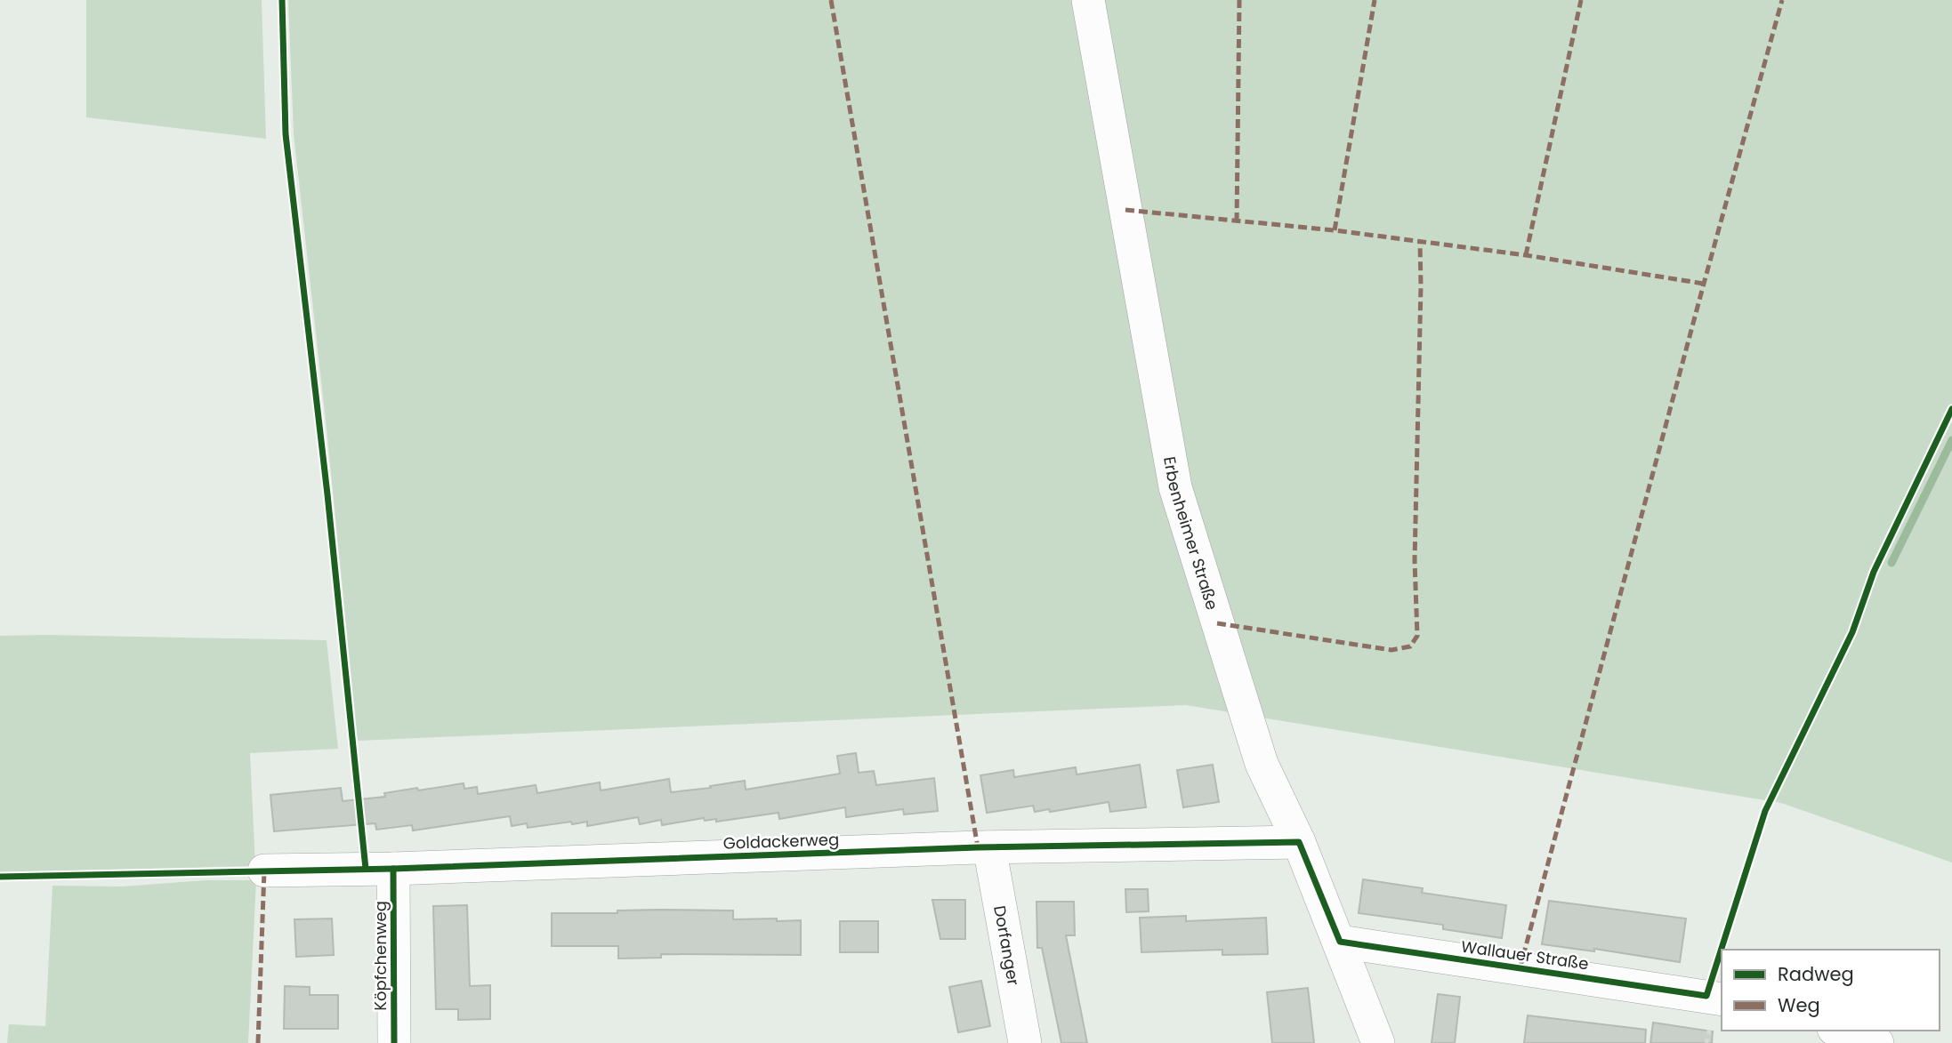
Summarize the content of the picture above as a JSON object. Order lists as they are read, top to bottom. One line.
{"streets":{"street":["Erbenheimer Straße","Goldackerweg","Dorfanger","Wallauer Straße","Köpfchenweg"]},"crossings":[["Erbenheimer Straße","Goldackerweg"],["Erbenheimer Straße","Wallauer Straße"],["Goldackerweg","Dorfanger"],["Goldackerweg","Köpfchenweg"]],"legend":["Radweg","Weg"]}
